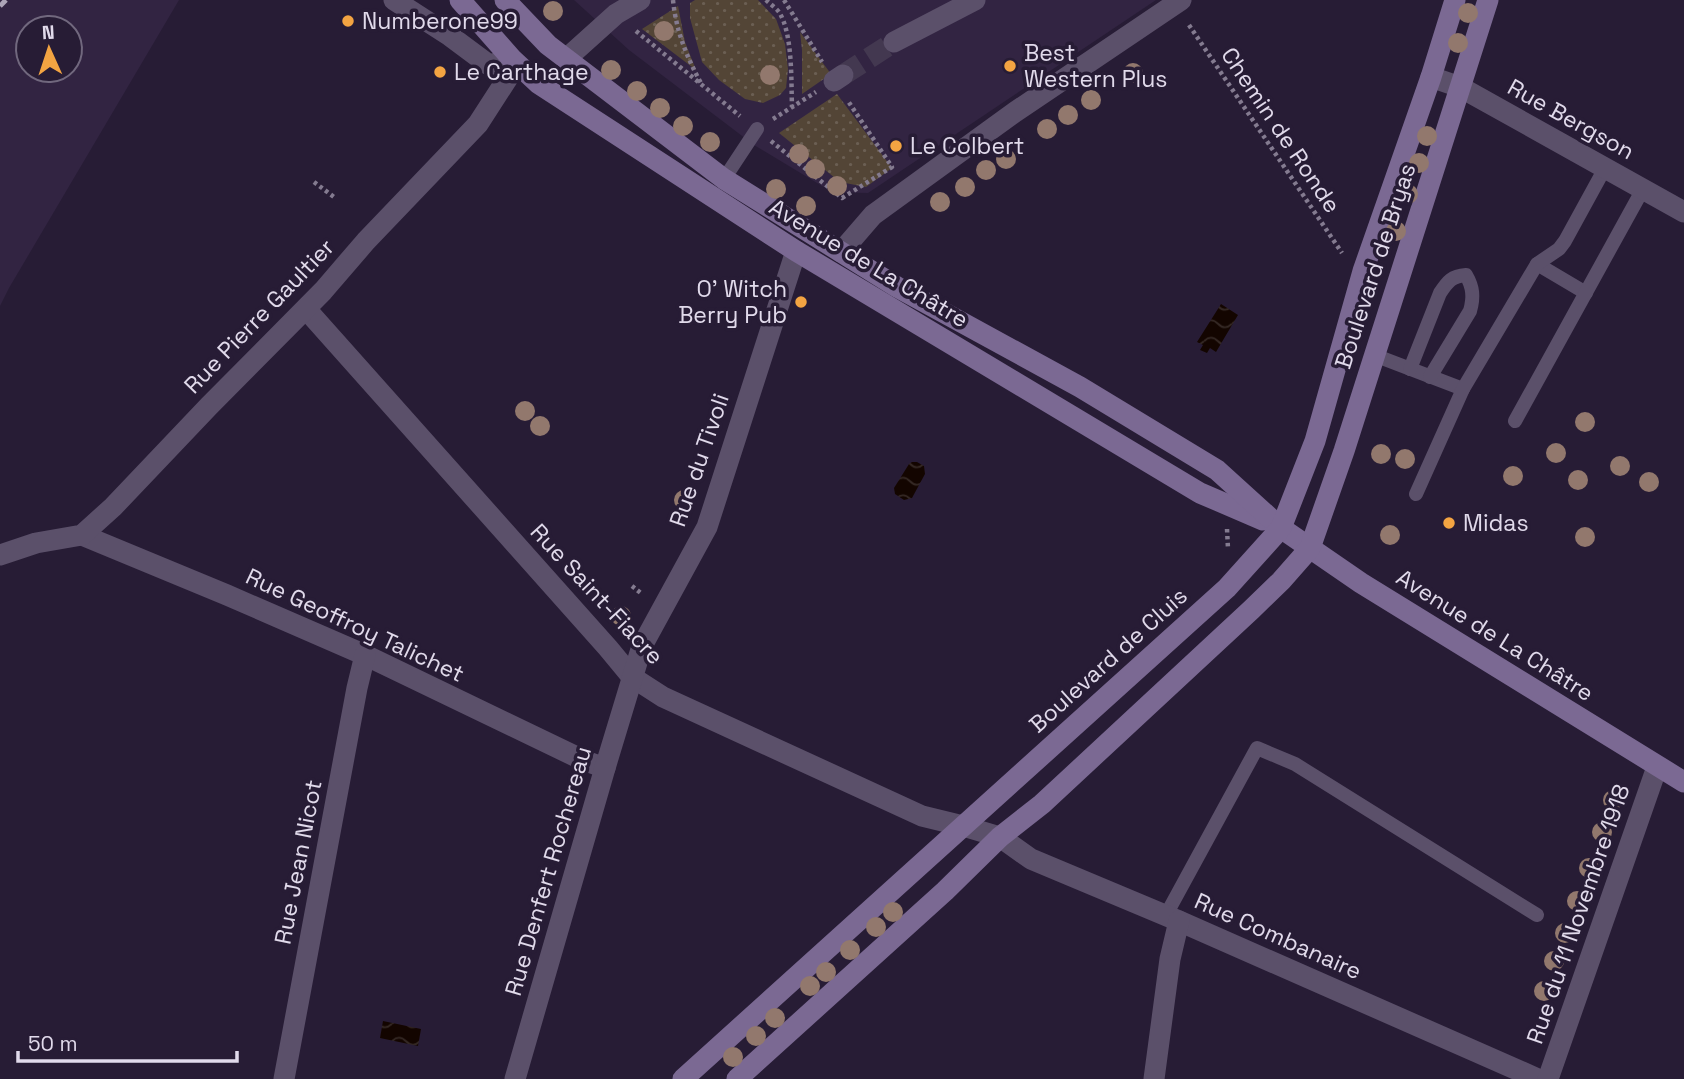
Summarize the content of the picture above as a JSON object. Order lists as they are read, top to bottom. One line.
{"streets":{"main road":["Avenue de La Châtre","Boulevard de Bryas","Boulevard de Cluis"],"street":["Rue Bergson","Rue Pierre Gaultier","Rue du Tivoli","Rue Saint-Fiacre","Rue Geoffroy Talichet","Rue Jean Nicot","Rue Denfert Rochereau","Rue du 11 Novembre 1918","Rue Combanaire"],"path":["Chemin de Ronde"]},"crossings":[["Rue Bergson","Boulevard de Bryas"],["Chemin de Ronde","Boulevard de Bryas"],["Avenue de La Châtre","Boulevard de Bryas"],["Avenue de La Châtre","Rue Pierre Gaultier"],["Avenue de La Châtre","Rue du Tivoli"],["Avenue de La Châtre","Boulevard de Cluis"],["Avenue de La Châtre","Rue du 11 Novembre 1918"],["Boulevard de Bryas","Boulevard de Cluis"],["Rue Pierre Gaultier","Rue Saint-Fiacre"],["Rue Pierre Gaultier","Rue Geoffroy Talichet"],["Rue du Tivoli","Rue Saint-Fiacre"],["Rue du Tivoli","Rue Denfert Rochereau"],["Rue Saint-Fiacre","Boulevard de Cluis"],["Rue Saint-Fiacre","Rue Denfert Rochereau"],["Rue Geoffroy Talichet","Rue Jean Nicot"],["Rue Geoffroy Talichet","Rue Denfert Rochereau"]],"places":["Numberone99","Best Western Plus","Le Carthage","Le Colbert","O' Witch Berry Pub","Midas"],"scale_bar":"50 m","north":"top"}
